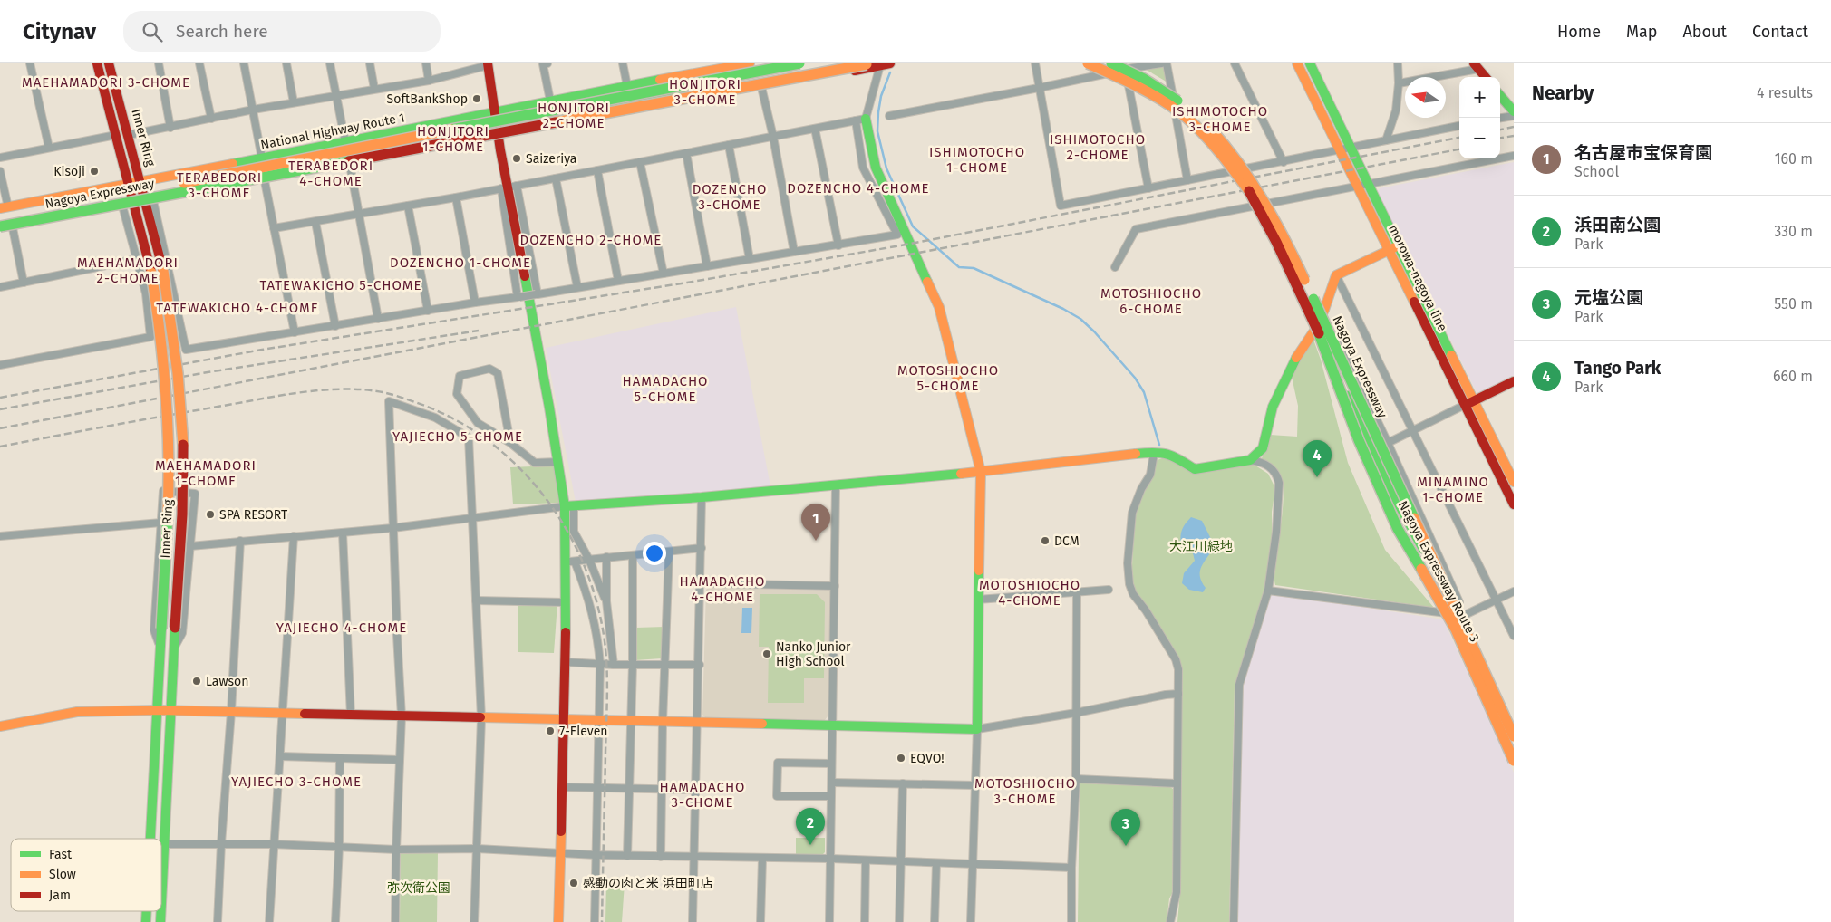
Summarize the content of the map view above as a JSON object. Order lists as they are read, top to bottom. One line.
{"streets":{"main road":["National Highway Route 1","Inner Ring","Nagoya Expressway","morowa-nagoya line","Nagoya Expressway Route 3"]},"crossings":[["National Highway Route 1","Inner Ring"],["Nagoya Expressway","Nagoya Expressway Route 3"]],"districts":["MAEHAMADORI 3-CHOME","HONJITORI 3-CHOME","HONJITORI 2-CHOME","ISHIMOTOCHO 3-CHOME","HONJITORI 1-CHOME","ISHIMOTOCHO 2-CHOME","ISHIMOTOCHO 1-CHOME","TERABEDORI 4-CHOME","TERABEDORI 3-CHOME","DOZENCHO 4-CHOME","DOZENCHO 3-CHOME","DOZENCHO 2-CHOME","MAEHAMADORI 2-CHOME","DOZENCHO 1-CHOME","TATEWAKICHO 5-CHOME","MOTOSHIOCHO 6-CHOME","TATEWAKICHO 4-CHOME","MOTOSHIOCHO 5-CHOME","HAMADACHO 5-CHOME","YAJIECHO 5-CHOME","MAEHAMADORI 1-CHOME","MINAMINO 1-CHOME","HAMADACHO 4-CHOME","MOTOSHIOCHO 4-CHOME","YAJIECHO 4-CHOME","YAJIECHO 3-CHOME","MOTOSHIOCHO 3-CHOME","HAMADACHO 3-CHOME"],"parks":["大江川緑地","弥次衛公園"],"places":["SoftBankShop","Saizeriya","Kisoji","SPA RESORT","DCM","Nanko Junior High School","Lawson","7-Eleven","EQVO!","感動の肉と米 浜田町店"],"legend":["Fast","Slow","Jam"],"north":"left","page":{"header":"Citynav","search":"Search here","nav":["Home","Map","About","Contact"],"heading":["Nearby","4 results"],"map_buttons":["+","−"],"list":[{"mark":"1","name":"名古屋市宝保育園","note":"School","value":"160 m"},{"mark":"2","name":"浜田南公園","note":"Park","value":"330 m"},{"mark":"3","name":"元塩公園","note":"Park","value":"550 m"},{"mark":"4","name":"Tango Park","note":"Park","value":"660 m"}],"pins":["4","1","2","3"]}}
